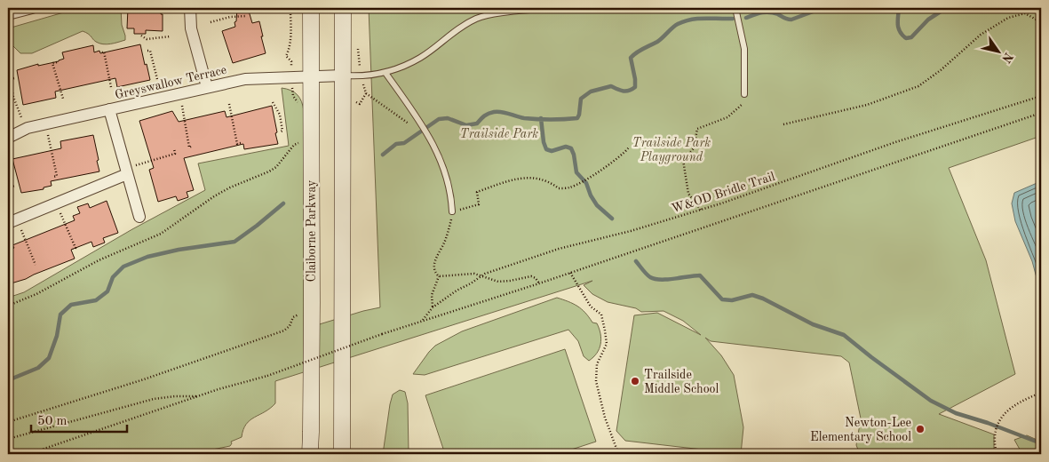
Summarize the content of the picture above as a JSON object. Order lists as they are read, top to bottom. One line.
{"streets":{"main road":["Claiborne Parkway"],"street":["Greyswallow Terrace"],"path":["W&OD Bridle Trail"]},"crossings":[["Greyswallow Terrace","Claiborne Parkway"]],"parks":["Trailside Park","Trailside Park Playground"],"places":["Trailside Middle School","Newton-Lee Elementary School"],"scale_bar":"50 m","north":"bottom right"}
